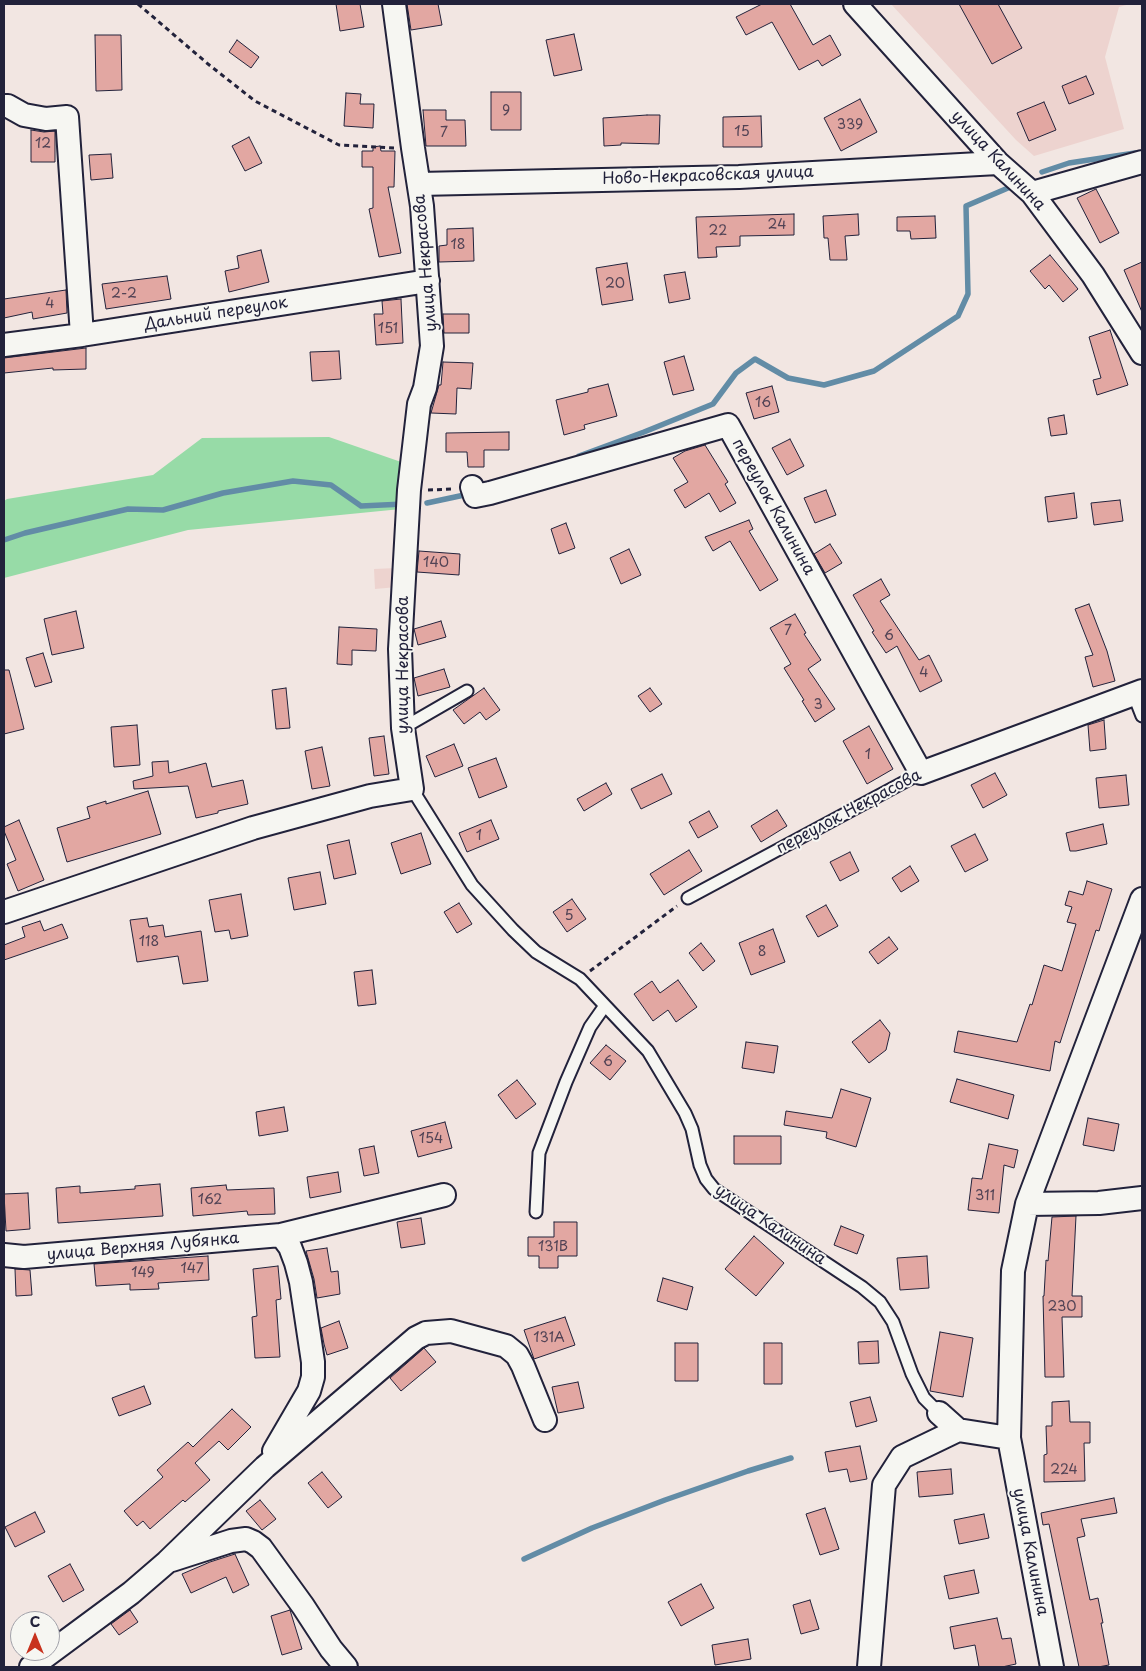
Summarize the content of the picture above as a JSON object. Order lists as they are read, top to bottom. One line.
{"streets":{"street":["улица Калинина","Ново-Некрасовская улица","улица Некрасова","Дальний переулок","переулок Калинина","переулок Некрасова","улица Верхняя Лубянка"]},"crossings":[["улица Калинина","Ново-Некрасовская улица"],["улица Калинина","улица Некрасова"],["Ново-Некрасовская улица","улица Некрасова"],["улица Некрасова","Дальний переулок"],["переулок Калинина","переулок Некрасова"]],"house_numbers":["9","339","15","7","12","24","22","18","20","2-2","4","151","16","140","7","6","4","3","1","1","5","118","8","6","154","311","162","131В","147","149","230","131А","224"],"north":"top"}
